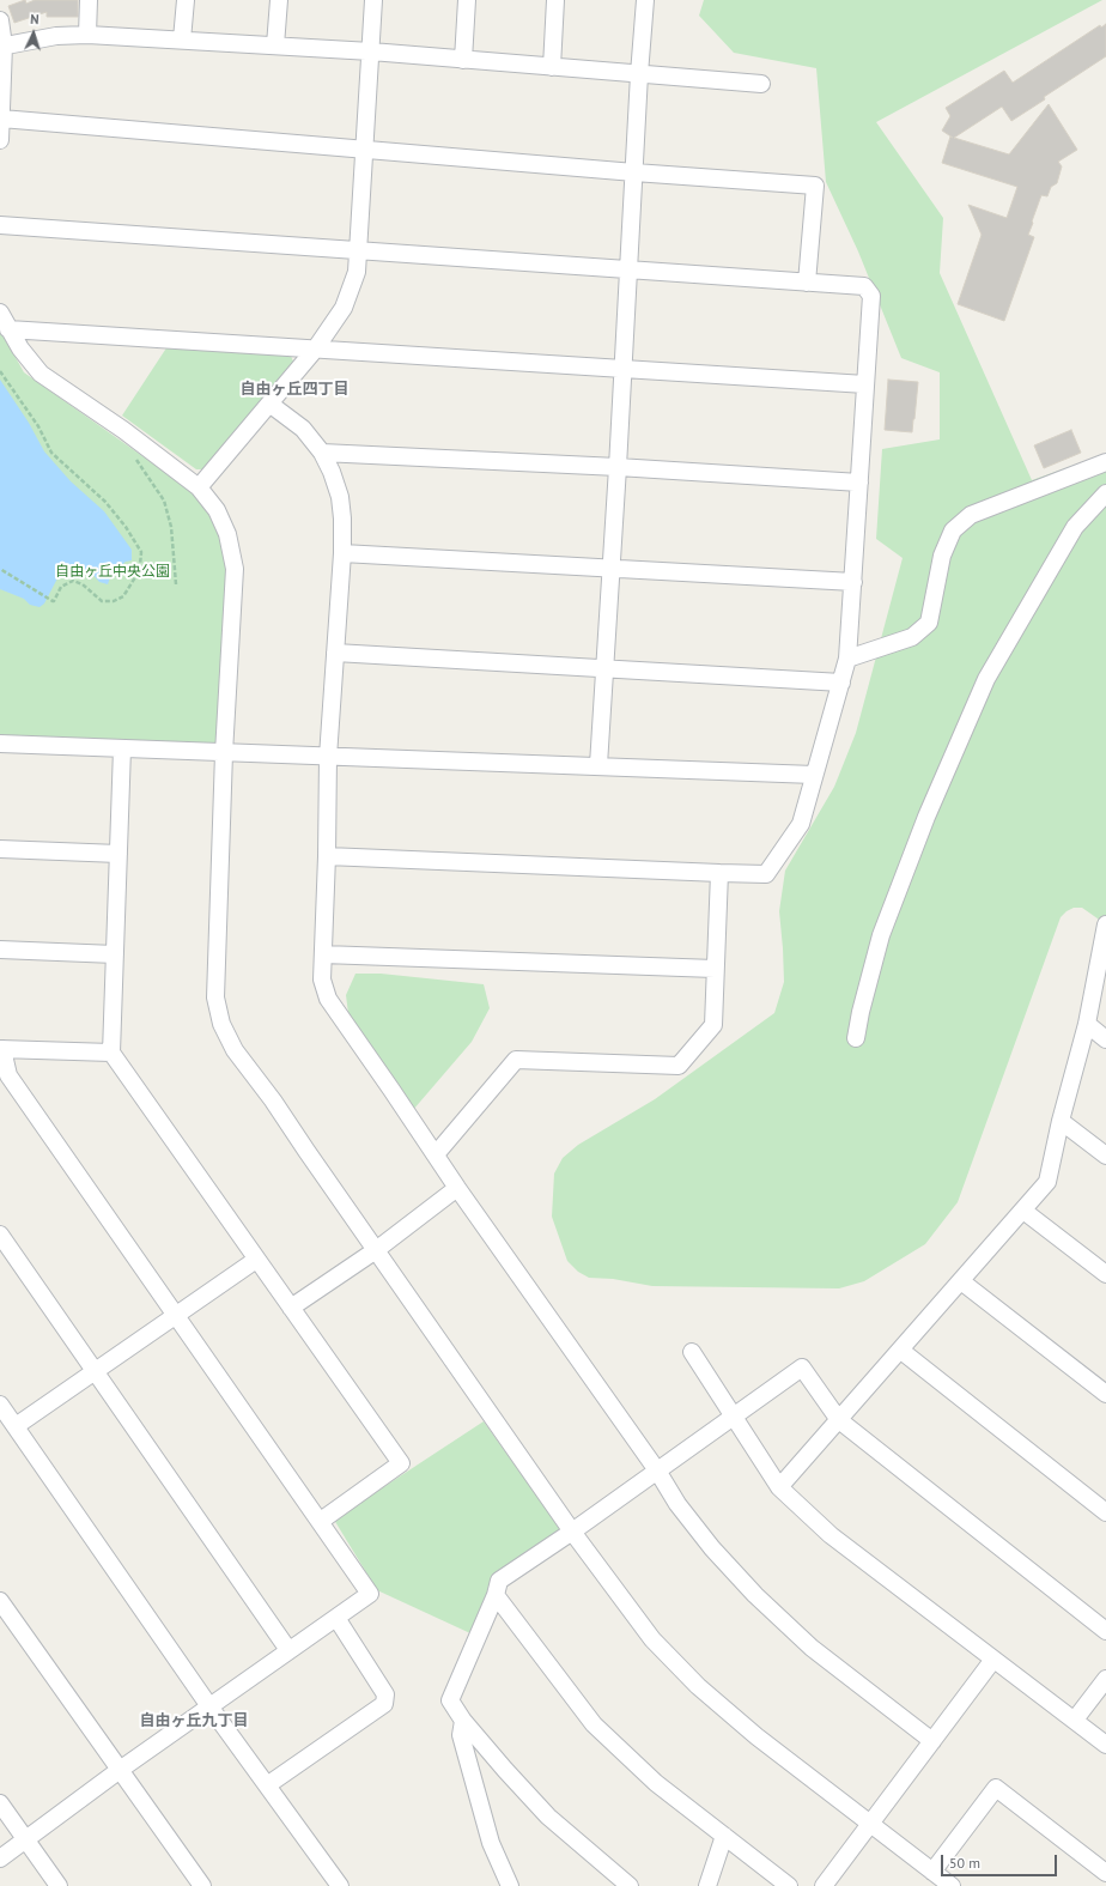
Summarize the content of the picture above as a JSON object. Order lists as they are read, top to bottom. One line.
{"districts":["自由ヶ丘四丁目","自由ヶ丘九丁目"],"parks":["自由ヶ丘中央公園"],"scale_bar":"50 m","north":"top"}
